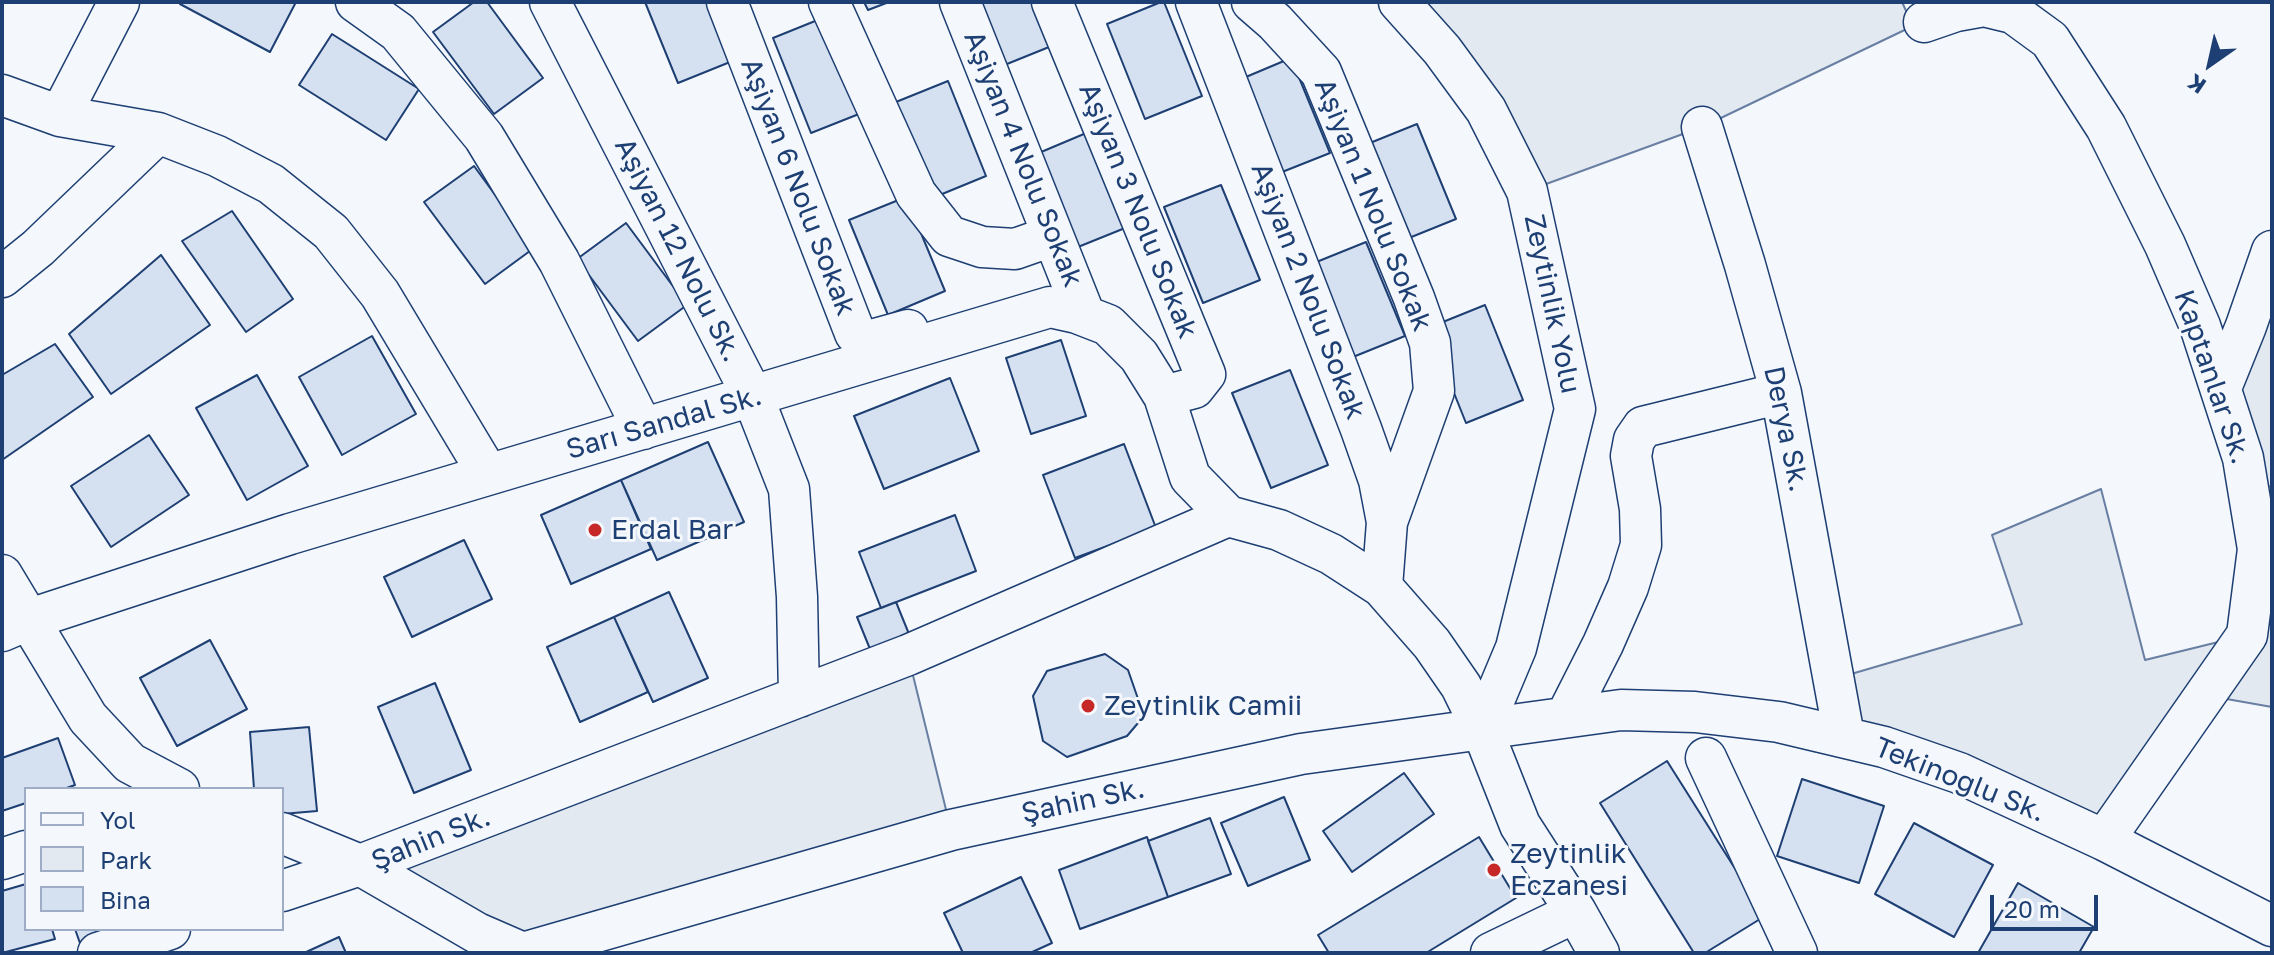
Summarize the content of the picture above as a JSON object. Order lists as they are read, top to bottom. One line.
{"streets":{"street":["Aşiyan 4 Nolu Sokak","Aşiyan 6 Nolu Sokak","Aşiyan 1 Nolu Sokak","Aşiyan 3 Nolu Sokak","Aşiyan 12 Nolu Sk.","Aşiyan 2 Nolu Sokak","Zeytinlik Yolu","Kaptanlar Sk.","Sarı Sandal Sk.","Derya Sk.","Tekinoğlu Sk.","Şahin Sk."]},"crossings":[["Aşiyan 4 Nolu Sokak","Sarı Sandal Sk."],["Aşiyan 6 Nolu Sokak","Sarı Sandal Sk."],["Aşiyan 1 Nolu Sokak","Aşiyan 2 Nolu Sokak"],["Aşiyan 3 Nolu Sokak","Sarı Sandal Sk."],["Aşiyan 12 Nolu Sk.","Sarı Sandal Sk."],["Aşiyan 12 Nolu Sk.","Şahin Sk."],["Zeytinlik Yolu","Tekinoğlu Sk."],["Zeytinlik Yolu","Şahin Sk."],["Kaptanlar Sk.","Tekinoğlu Sk."],["Sarı Sandal Sk.","Şahin Sk."],["Derya Sk.","Tekinoğlu Sk."],["Tekinoğlu Sk.","Şahin Sk."]],"places":["Erdal Bar","Zeytinlik Camii","Zeytinlik Eczanesi"],"legend":["Yol","Park","Bina"],"scale_bar":"20 m","north":"bottom left"}
